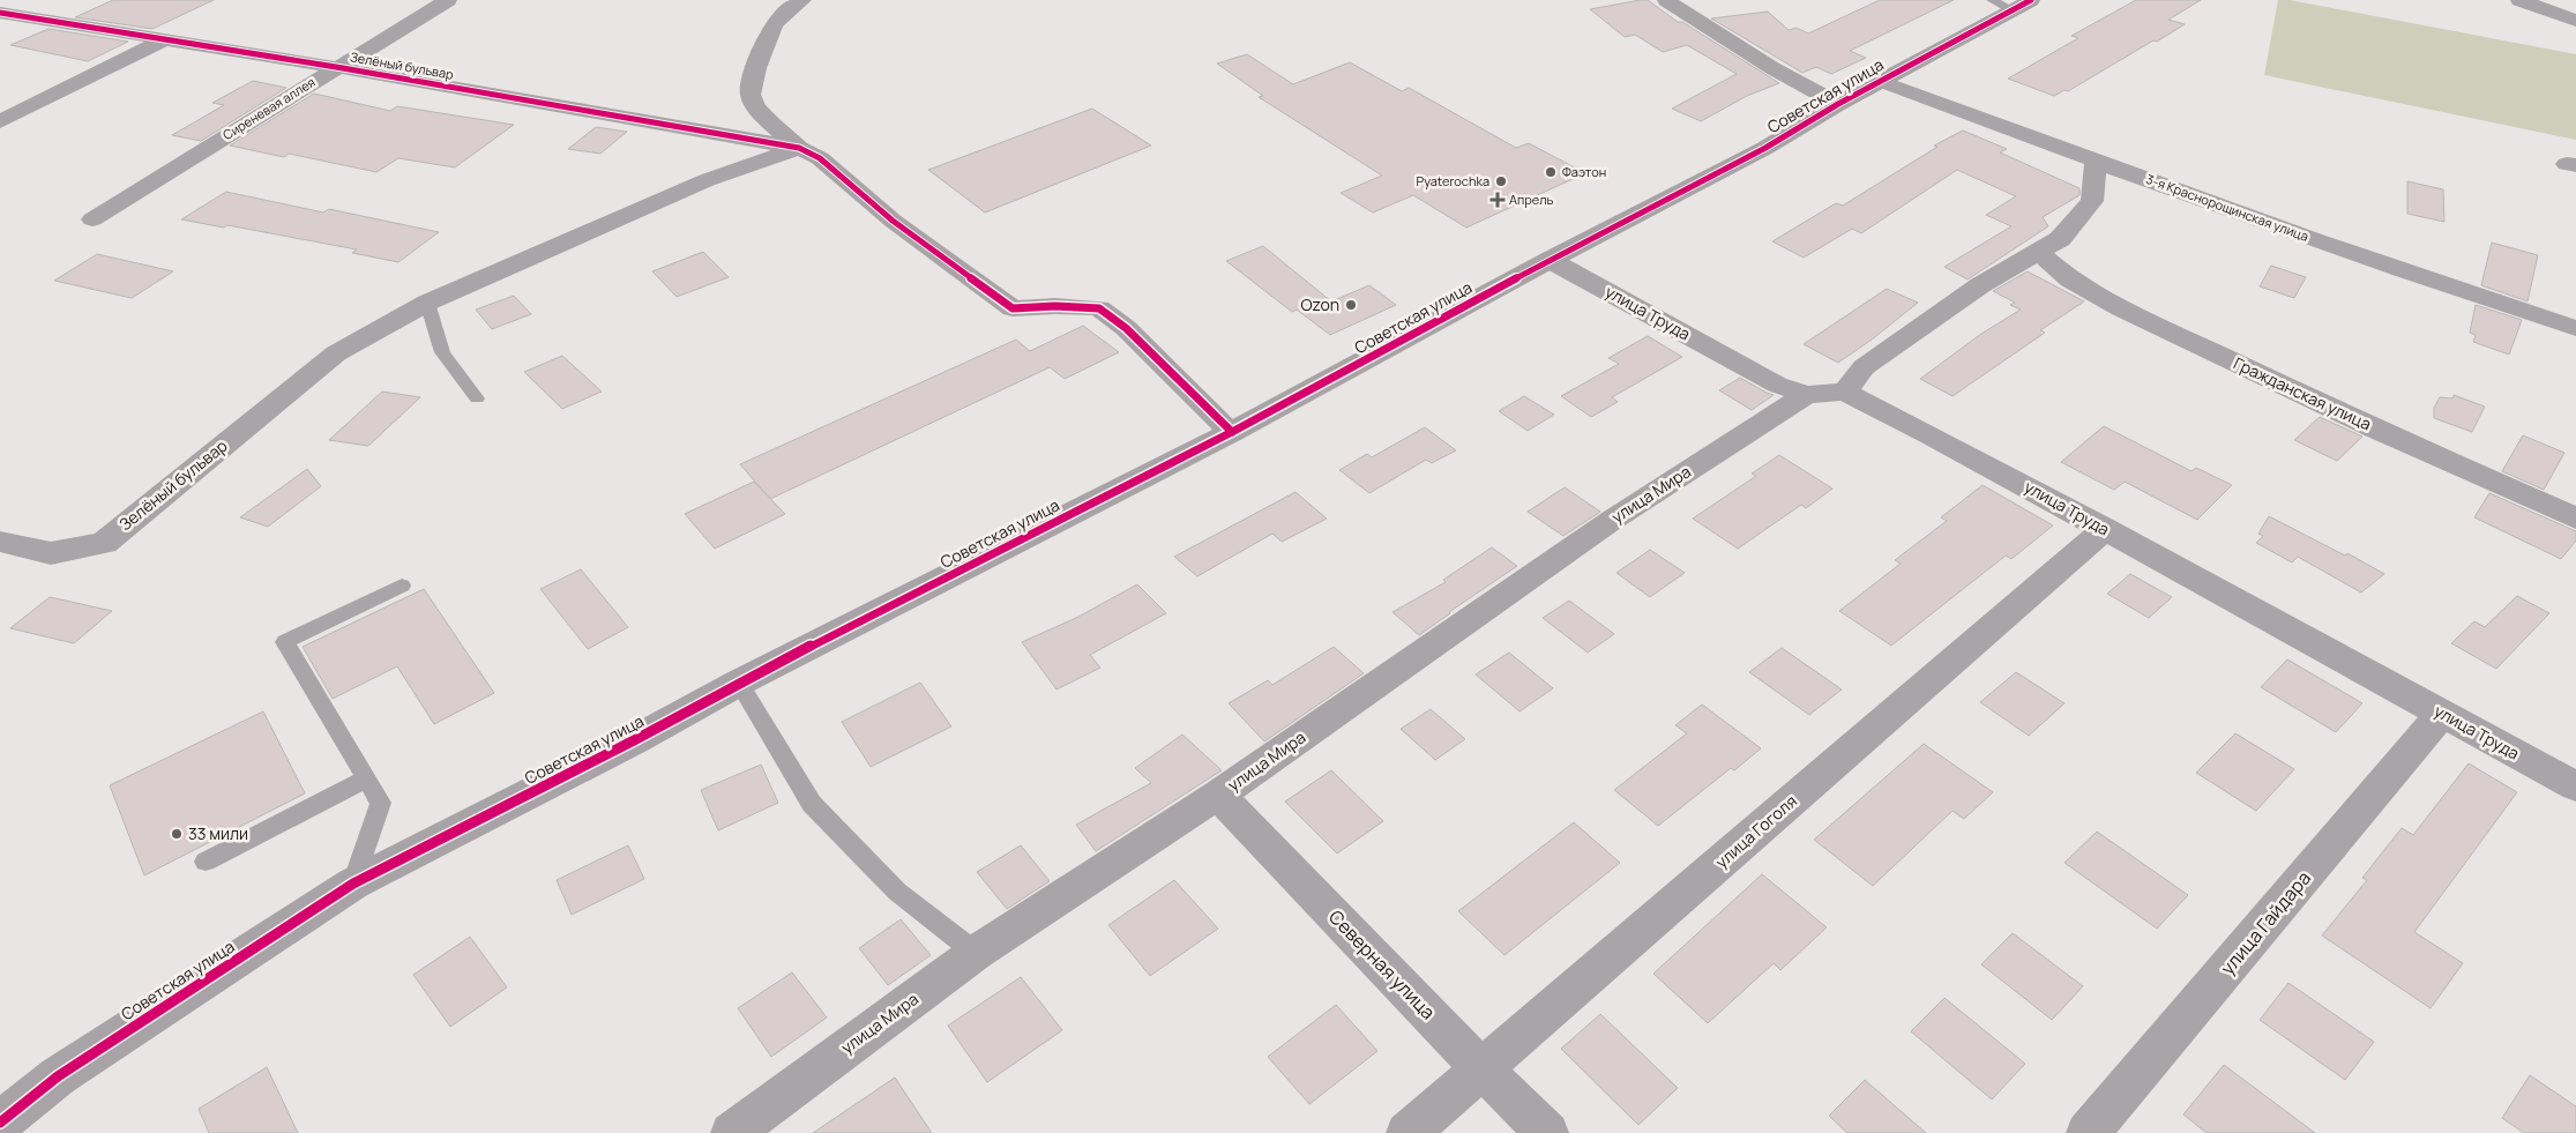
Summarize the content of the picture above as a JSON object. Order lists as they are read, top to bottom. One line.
{"streets":{"street":["Зелёный бульвар","Советская улица","Сиреневая аллея","3-я Краснорощинская улица","улица Труда","Гражданская улица","улица Мира","улица Гоголя","улица Гайдара","Северная улица"]},"crossings":[["Зелёный бульвар","Сиреневая аллея"],["Советская улица","3-я Краснорощинская улица"],["Советская улица","улица Труда"],["улица Труда","улица Мира"],["улица Труда","улица Гоголя"],["улица Труда","улица Гайдара"],["улица Мира","Северная улица"],["улица Гоголя","Северная улица"]],"places":{"other":["Фаэтон","Pyaterochka","Ozon","33 мили"],"health":["Апрель"]}}
